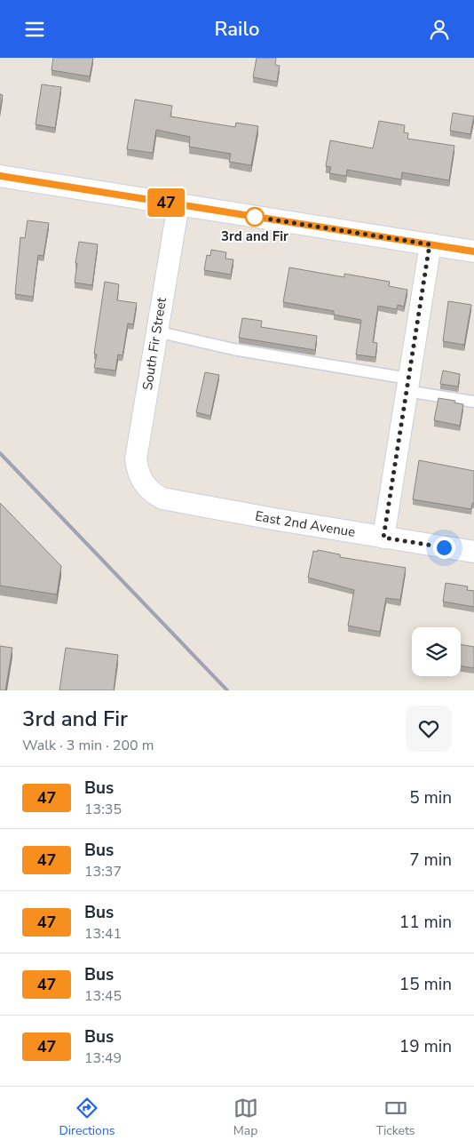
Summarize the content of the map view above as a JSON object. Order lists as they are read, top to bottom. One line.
{"streets":{"street":["South Fir Street","East 2nd Avenue"]},"crossings":[["South Fir Street","East 2nd Avenue"]],"places":["3rd and Fir"],"lines":["bus line 47"],"page":{"header":"Railo","on_map":"47","heading":["3rd and Fir","Walk · 3 min · 200 m"],"list":[{"mark":"47","name":"Bus","note":"13:35","value":"5 min"},{"mark":"47","name":"Bus","note":"13:37","value":"7 min"},{"mark":"47","name":"Bus","note":"13:41","value":"11 min"},{"mark":"47","name":"Bus","note":"13:45","value":"15 min"},{"mark":"47","name":"Bus","note":"13:49","value":"19 min"}],"tabs":["Directions","Map","Tickets"]}}
